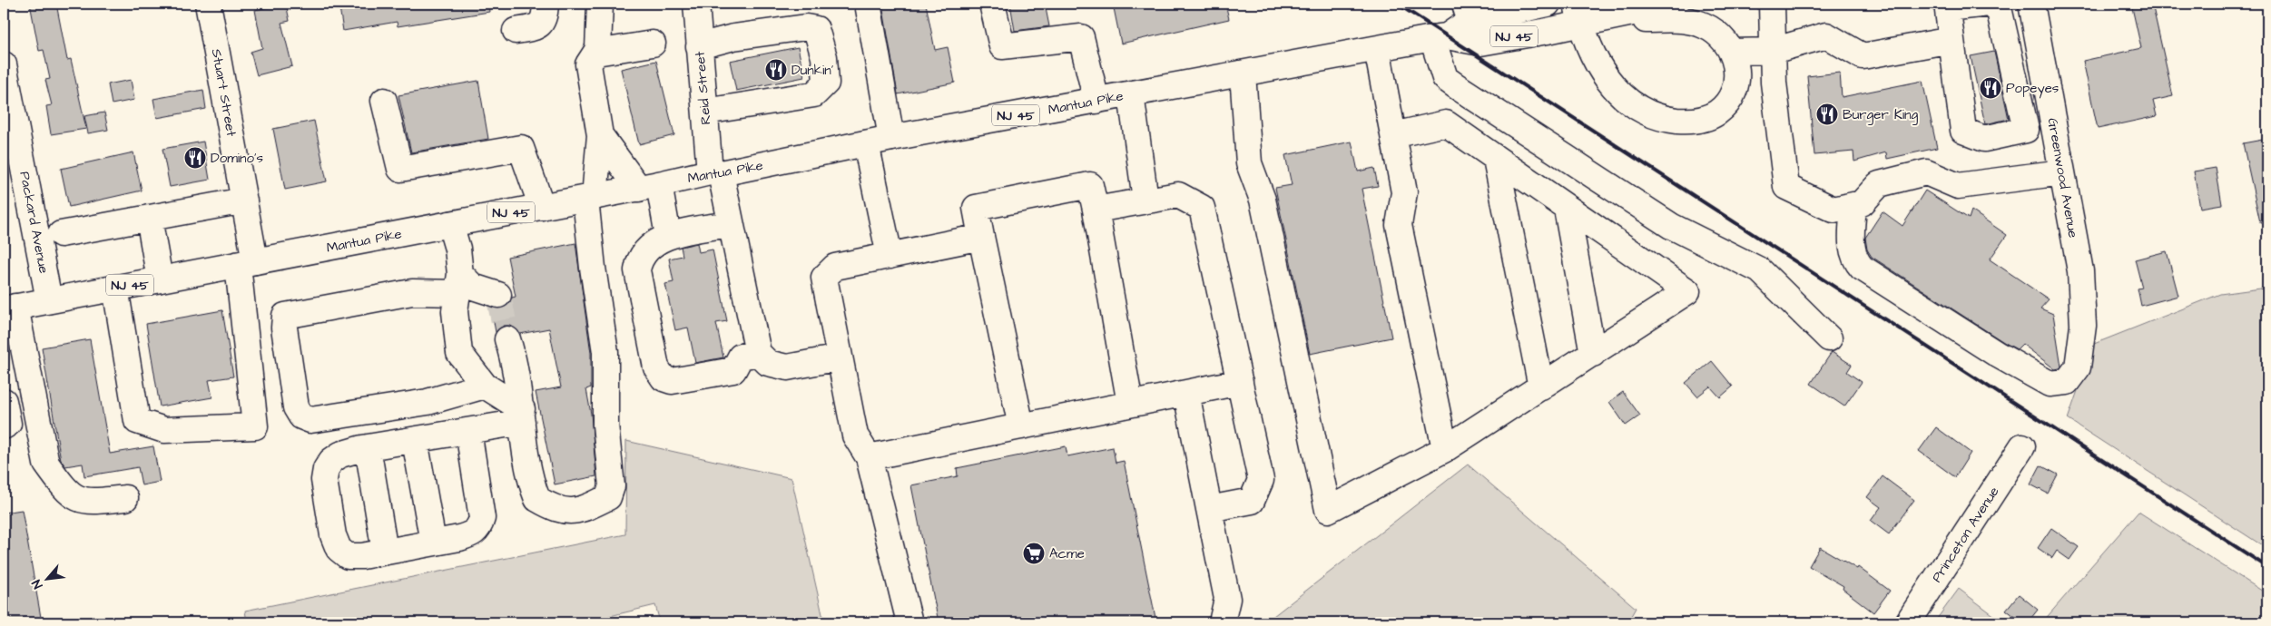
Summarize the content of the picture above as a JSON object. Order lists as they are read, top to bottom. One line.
{"streets":{"main road":["NJ 45","Reid Street","Stuart Street","Mantua Pike","Greenwood Avenue","Packard Avenue","Princeton Avenue"]},"crossings":[["Reid Street","Mantua Pike"],["Stuart Street","Mantua Pike"],["Mantua Pike","Packard Avenue"]],"places":{"restaurant":["Dunkin'","Popeyes","Burger King","Domino's"],"supermarket":["Acme"]},"north":"bottom left"}
